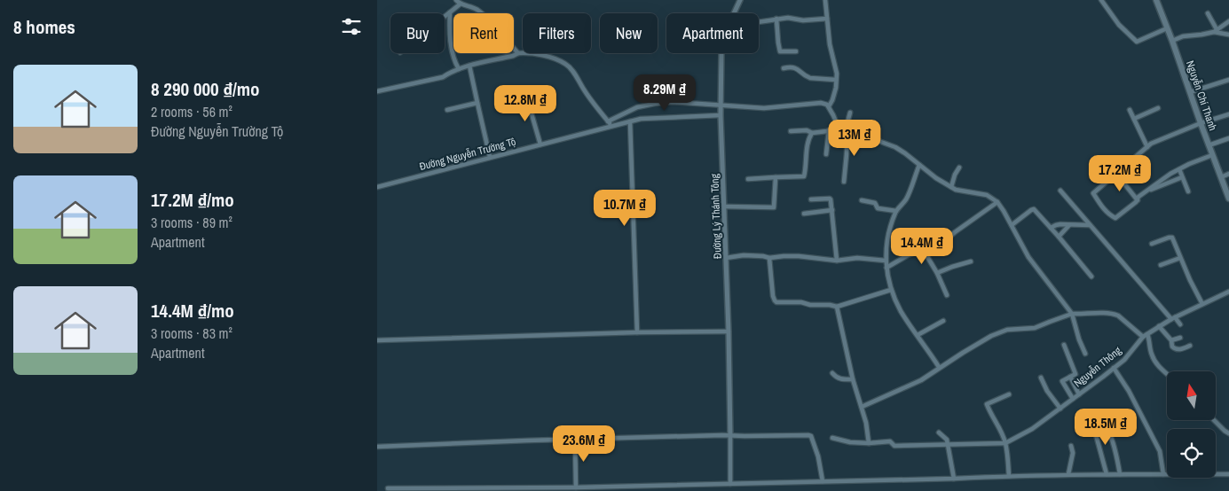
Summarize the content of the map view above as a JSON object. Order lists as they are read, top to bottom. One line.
{"streets":{"main road":["Nguyễn Chí Thanh"],"street":["Đường Nguyễn Trường Tộ","Đường Lý Thánh Tông","Nguyễn Thông"]},"crossings":[["Đường Nguyễn Trường Tộ","Đường Lý Thánh Tông"]],"north":"top","page":{"heading":"8 homes","chip":["Buy","Rent","Filters","New","Apartment"],"list":[{"name":"8 290 000 ₫/mo","note":"2 rooms · 56 m² · Đường Nguyễn Trường Tộ"},{"name":"17.2M ₫/mo","note":"3 rooms · 89 m² · Apartment"},{"name":"14.4M ₫/mo","note":"3 rooms · 83 m² · Apartment"}],"price":["8.29M ₫","12.8M ₫","13M ₫","17.2M ₫","10.7M ₫","14.4M ₫","18.5M ₫","23.6M ₫"]}}
